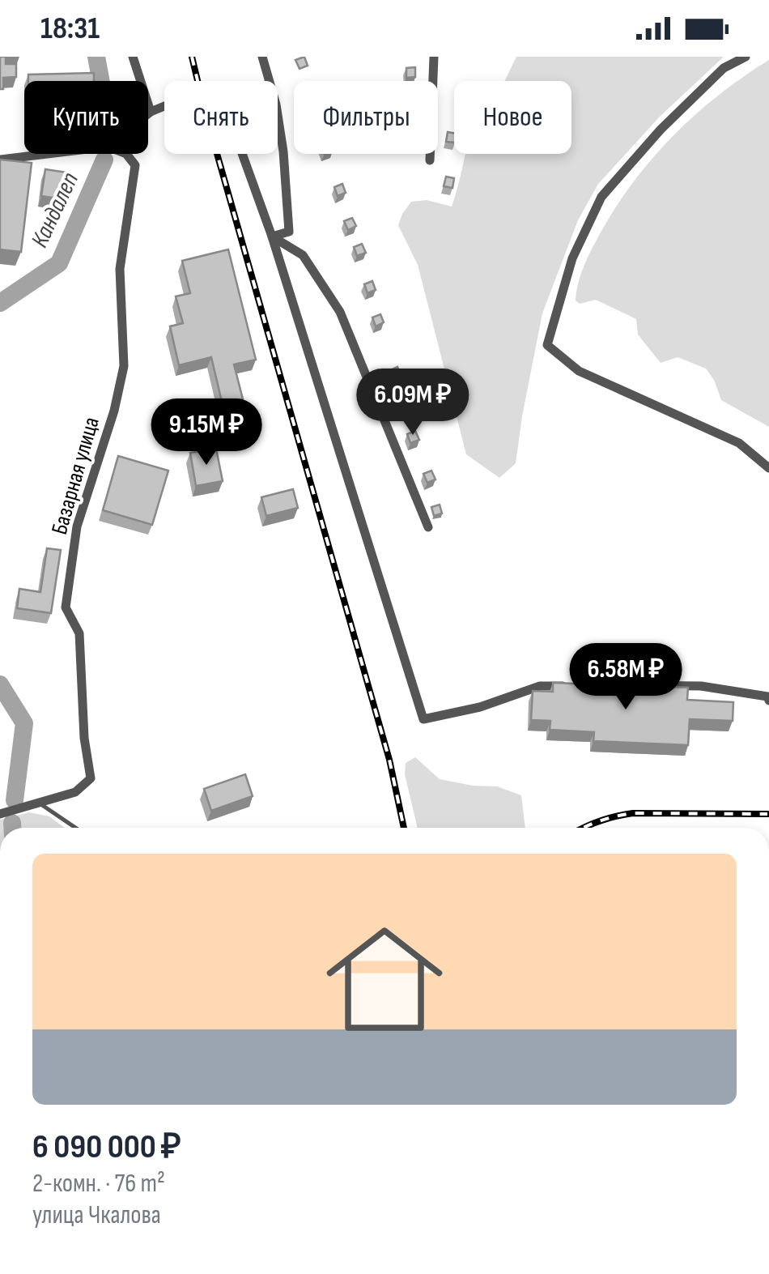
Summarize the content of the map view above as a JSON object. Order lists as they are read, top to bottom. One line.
{"streets":{"street":["Базарная улица"]},"water":["Кандалеп"],"page":{"status":"18:31","chip":["Купить","Снять","Фильтры","Новое"],"price":["6.09M ₽","9.15M ₽","6.58M ₽"],"list":[{"name":"6 090 000 ₽","note":"2-комн. · 76 m² · улица Чкалова"}]}}
